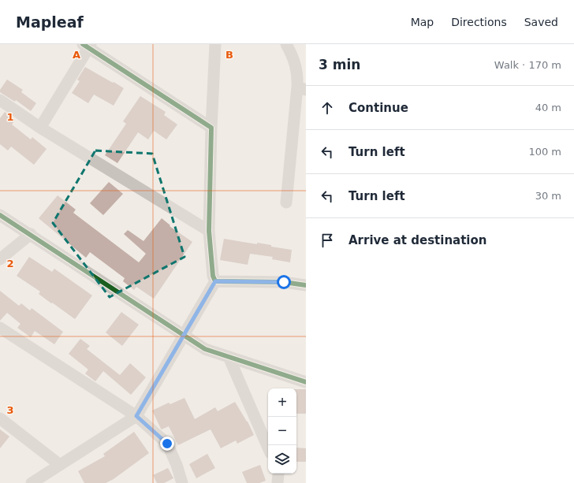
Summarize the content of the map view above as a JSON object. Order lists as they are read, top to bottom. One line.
{"page":{"header":"Mapleaf","nav":["Map","Directions","Saved"],"heading":["3 min","Walk · 170 m"],"list":[["Continue","40 m"],["Turn left","100 m"],["Turn left","30 m"],"Arrive at destination"],"map_buttons":["+","−"]},"grid":{"columns":["A","B"],"rows":["1","2","3"]}}
